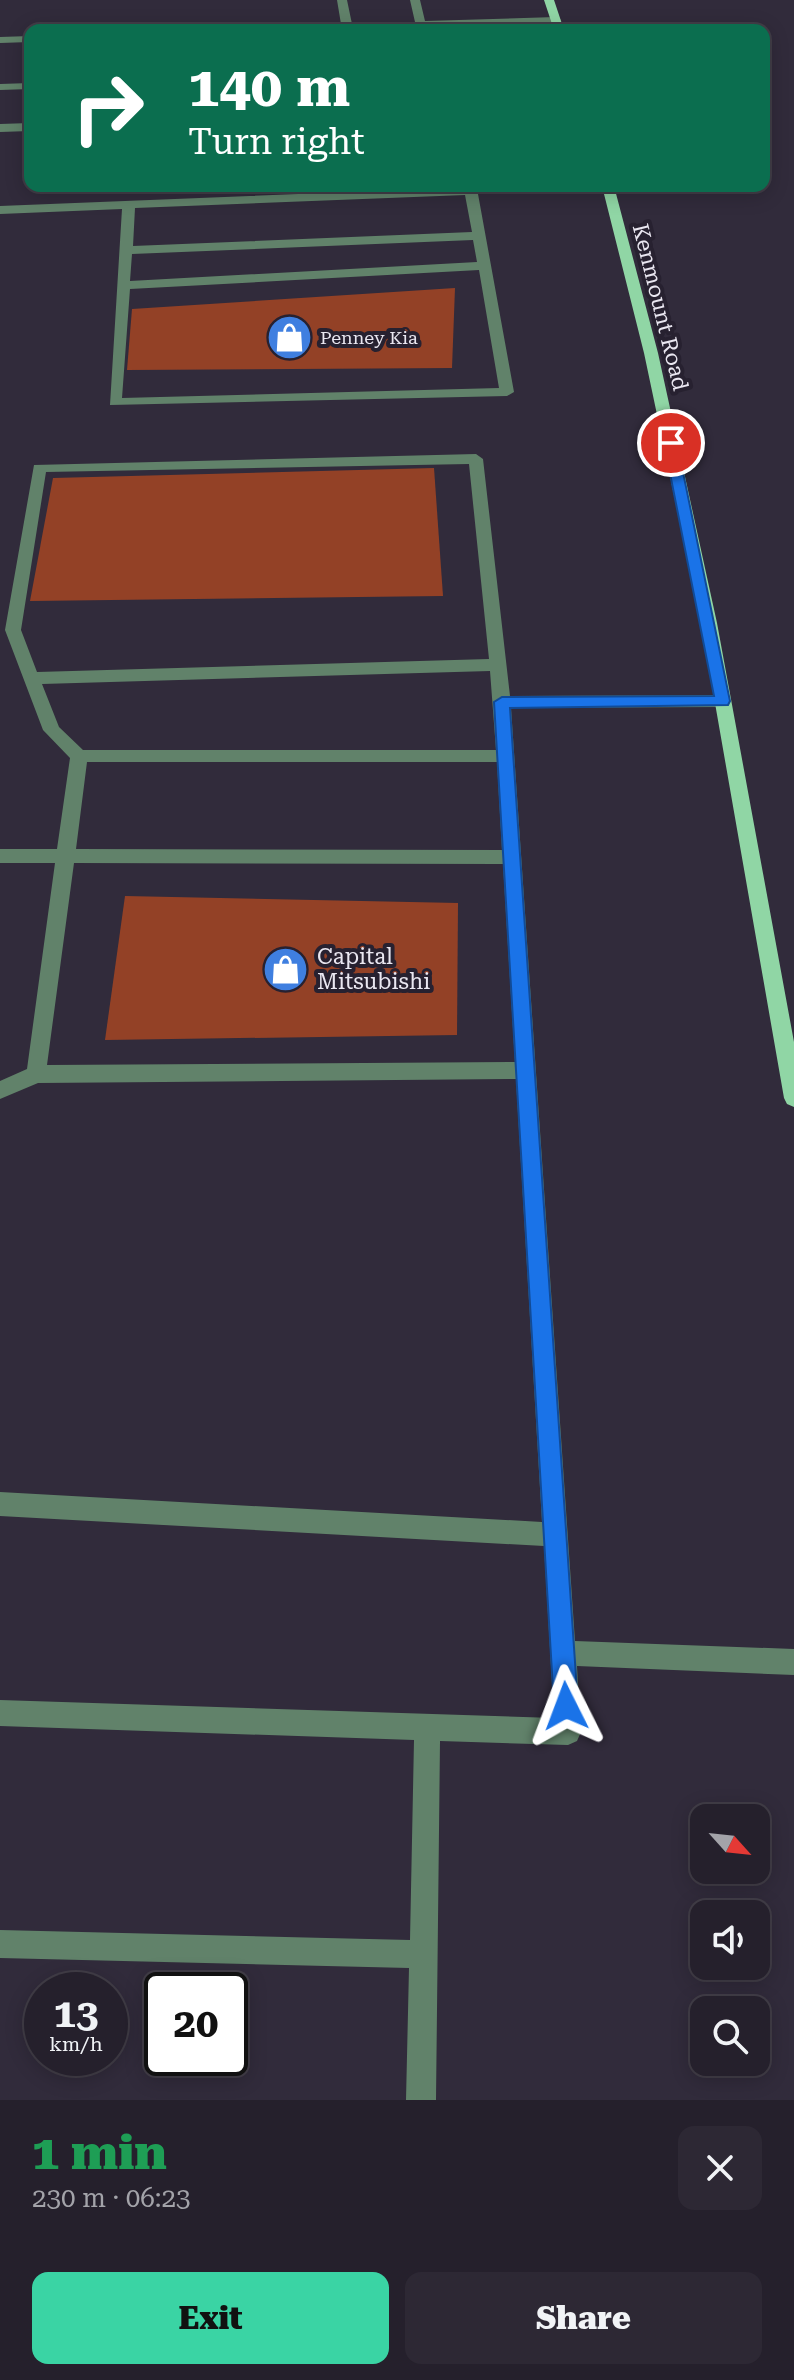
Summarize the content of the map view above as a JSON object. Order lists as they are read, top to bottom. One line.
{"streets":{"main road":["Kenmount Road"]},"places":{"shop":["Penney Kia","Capital Mitsubishi"]},"north":"bottom right","page":{"turn":["140 m","Turn right"],"speed":"13 km/h","limit":"20","heading":["1 min","230 m · 06:23"],"buttons":["Exit","Share"]}}
